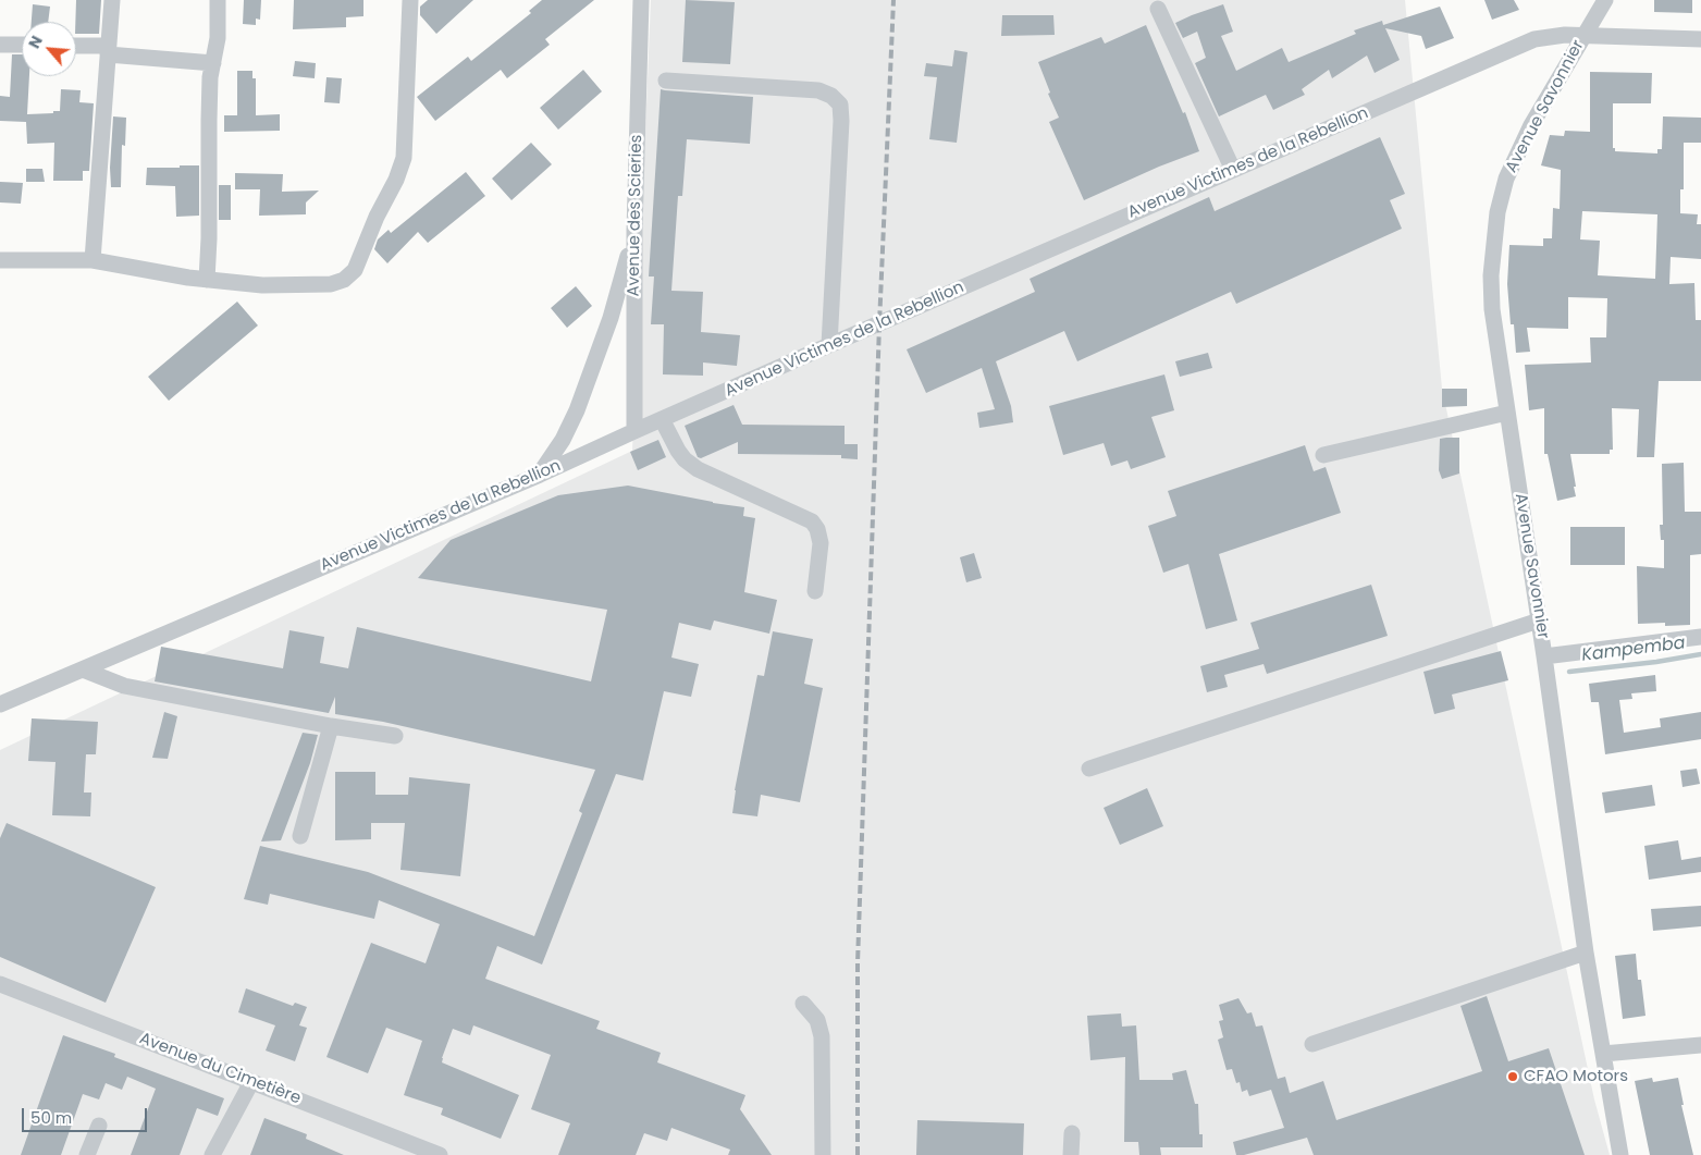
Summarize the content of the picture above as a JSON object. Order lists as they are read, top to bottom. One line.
{"streets":{"street":["Avenue Savonnier","Avenue Victimes de la Rebellion","Avenue des Scieries","Avenue du Cimetière"]},"crossings":[["Avenue Savonnier","Avenue Victimes de la Rebellion"],["Avenue Victimes de la Rebellion","Avenue des Scieries"]],"water":["Kampemba"],"places":["CFAO Motors"],"scale_bar":"50 m","north":"top left"}
